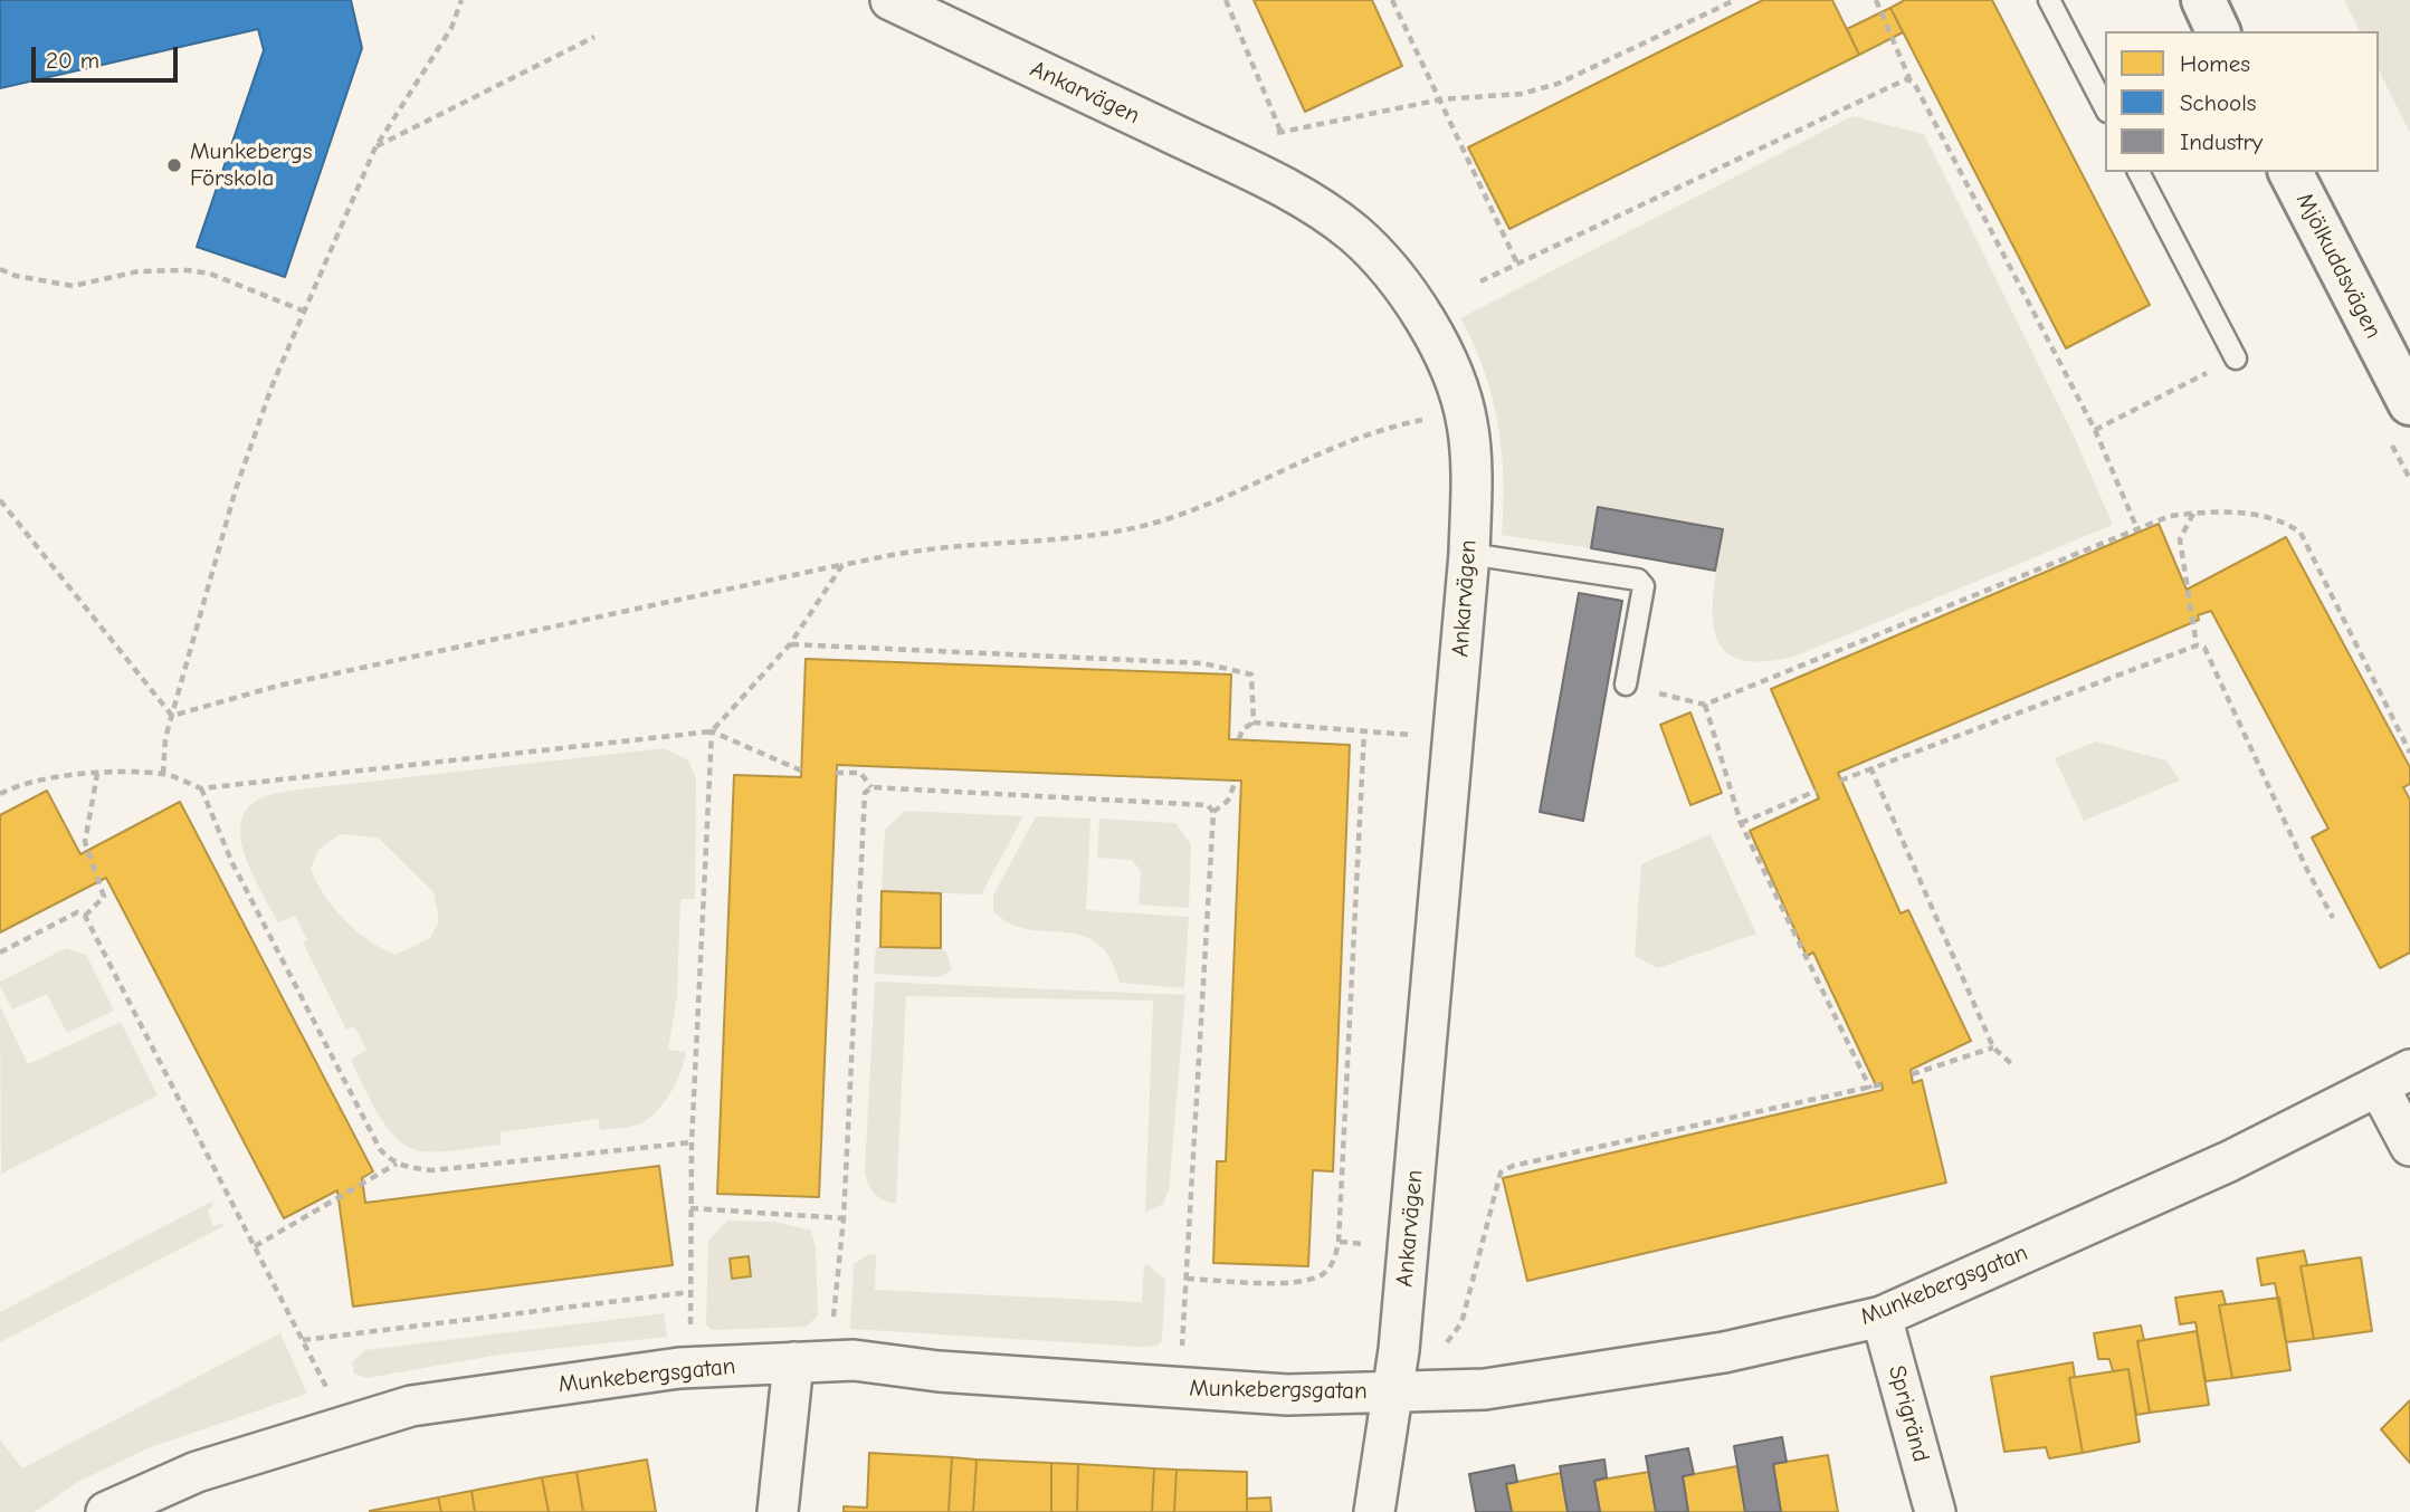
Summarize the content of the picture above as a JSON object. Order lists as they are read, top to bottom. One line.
{"streets":{"street":["Ankarvägen","Mjölkuddsvägen","Munkebergsgatan","Sprigränd"]},"crossings":[["Ankarvägen","Munkebergsgatan"],["Munkebergsgatan","Sprigränd"]],"places":["Munkebergs Förskola"],"legend":["Homes","Schools","Industry"],"scale_bar":"20 m"}
